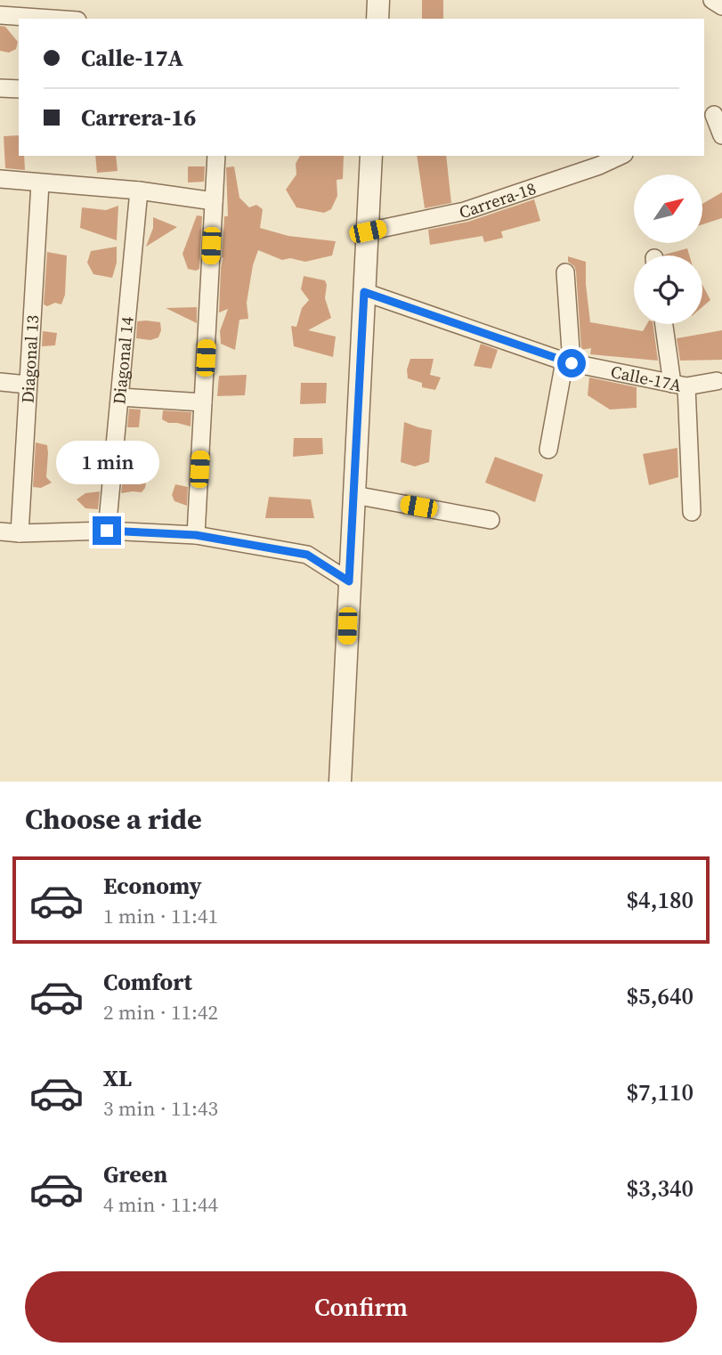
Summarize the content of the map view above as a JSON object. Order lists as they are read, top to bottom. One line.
{"streets":{"street":["Carrera-18","Diagonal 13","Diagonal 14","Calle-17A"]},"north":"top right","page":{"banner":["Calle-17A","Carrera-16"],"bubble":"1 min","heading":"Choose a ride","list":[{"name":"Economy","note":"1 min · 11:41","value":"$4,180"},{"name":"Comfort","note":"2 min · 11:42","value":"$5,640"},{"name":"XL","note":"3 min · 11:43","value":"$7,110"},{"name":"Green","note":"4 min · 11:44","value":"$3,340"}],"buttons":"Confirm"}}
